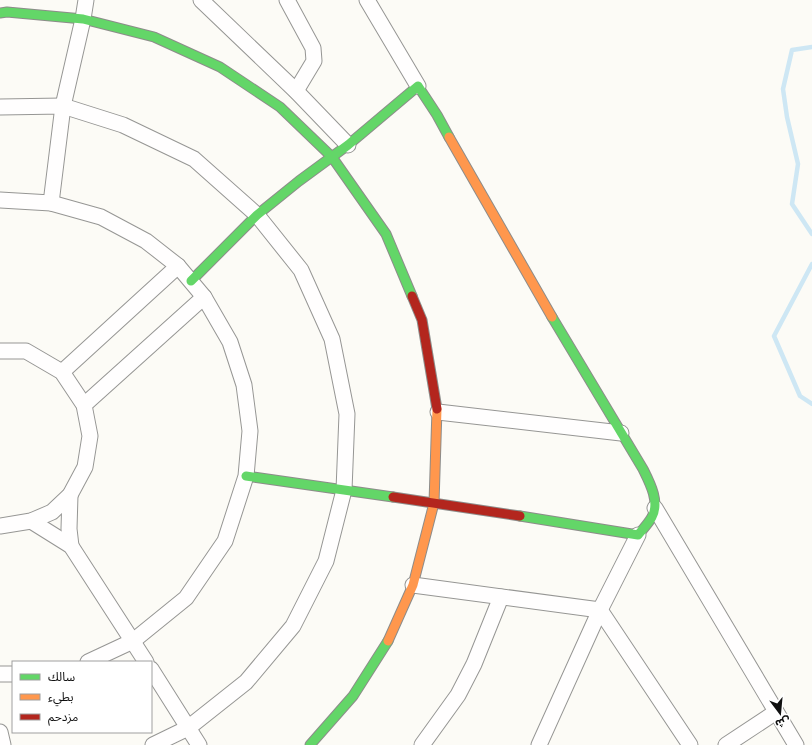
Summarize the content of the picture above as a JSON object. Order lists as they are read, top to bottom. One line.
{"legend":["سالك","بطيء","مزدحم"],"north":"bottom"}
